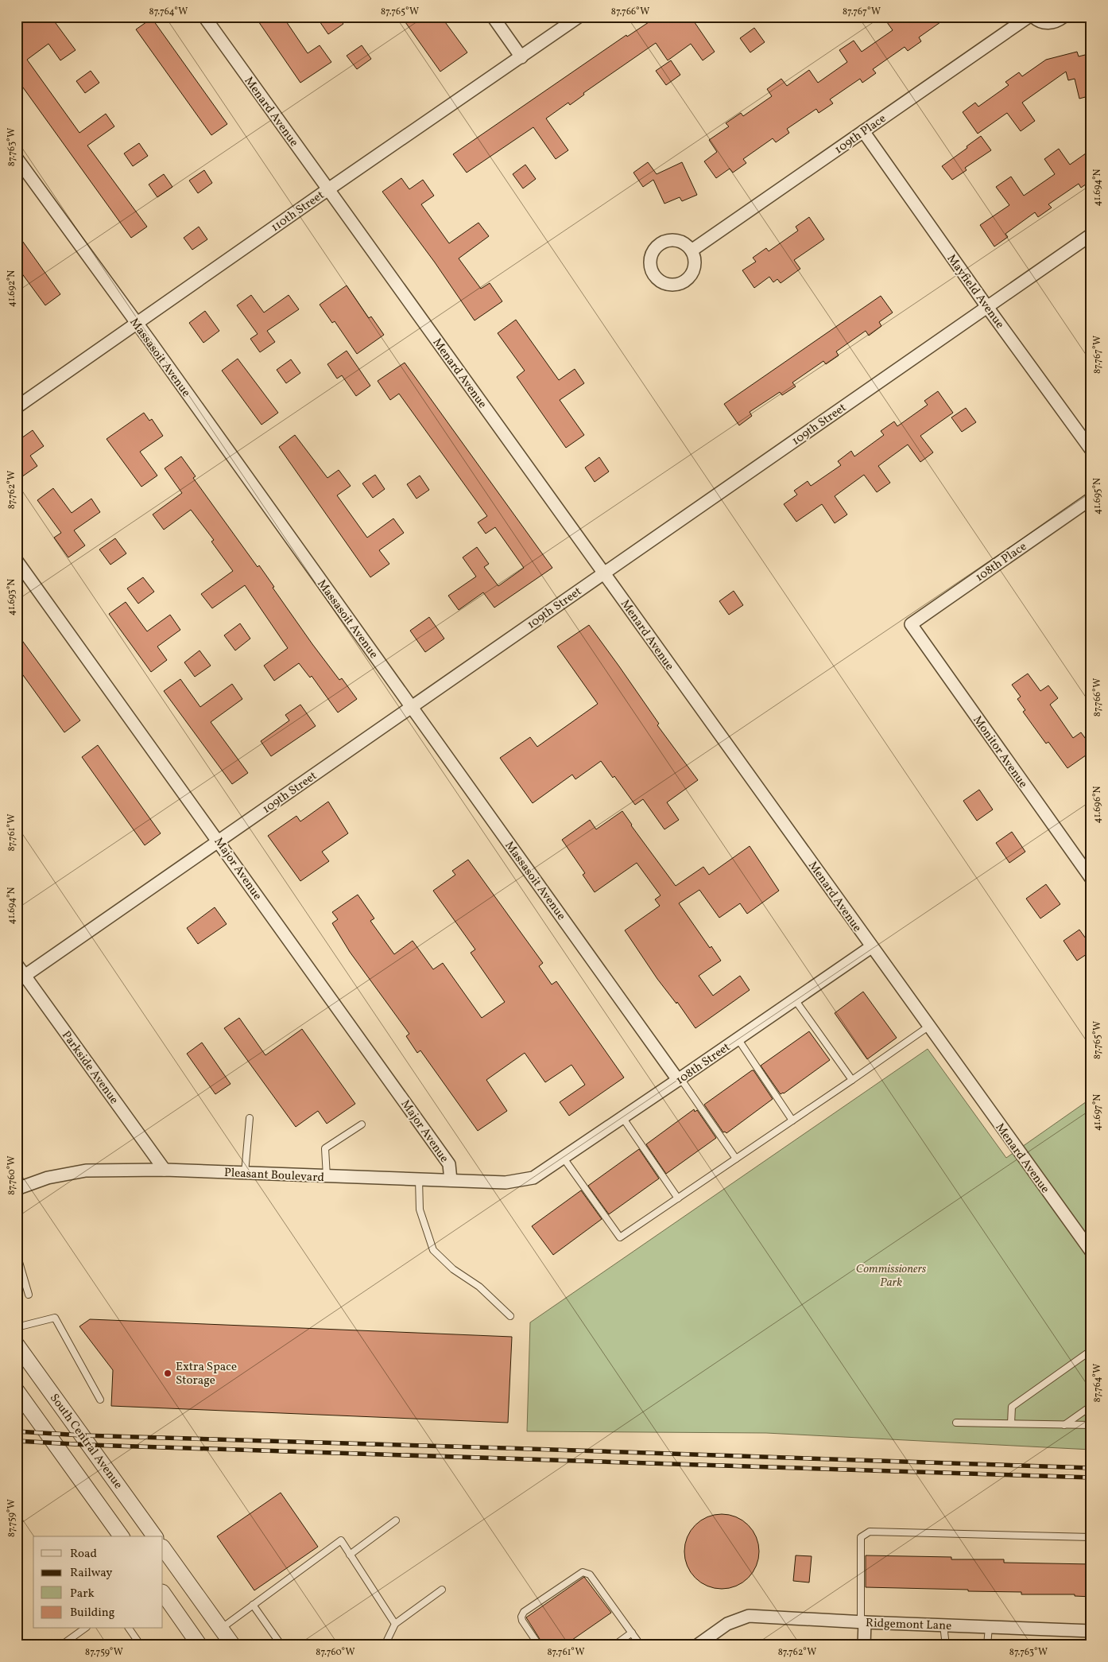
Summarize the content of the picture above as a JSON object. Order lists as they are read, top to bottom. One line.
{"streets":{"street":["Menard Avenue","109th Place","110th Street","Mayfield Avenue","Massasoit Avenue","109th Street","108th Place","Monitor Avenue","Major Avenue","108th Street","Parkside Avenue","Pleasant Boulevard","South Central Avenue","Ridgemont Lane"]},"crossings":[["Menard Avenue","110th Street"],["Menard Avenue","109th Street"],["Menard Avenue","108th Street"],["109th Place","Mayfield Avenue"],["110th Street","Massasoit Avenue"],["Mayfield Avenue","109th Street"],["Massasoit Avenue","109th Street"],["Massasoit Avenue","108th Street"],["109th Street","Major Avenue"],["109th Street","Parkside Avenue"],["108th Place","Monitor Avenue"],["Major Avenue","Pleasant Boulevard"],["108th Street","Pleasant Boulevard"],["Parkside Avenue","Pleasant Boulevard"]],"parks":["Commissioners Park"],"places":["Extra Space Storage"],"legend":["Road","Railway","Park","Building"],"coordinates":["87.764°W","87.765°W","87.766°W","87.767°W","87.763°W","41.694°N","41.692°N","87.762°W","41.695°N","41.693°N","41.696°N","87.761°W","41.697°N","87.760°W","87.759°W"]}
